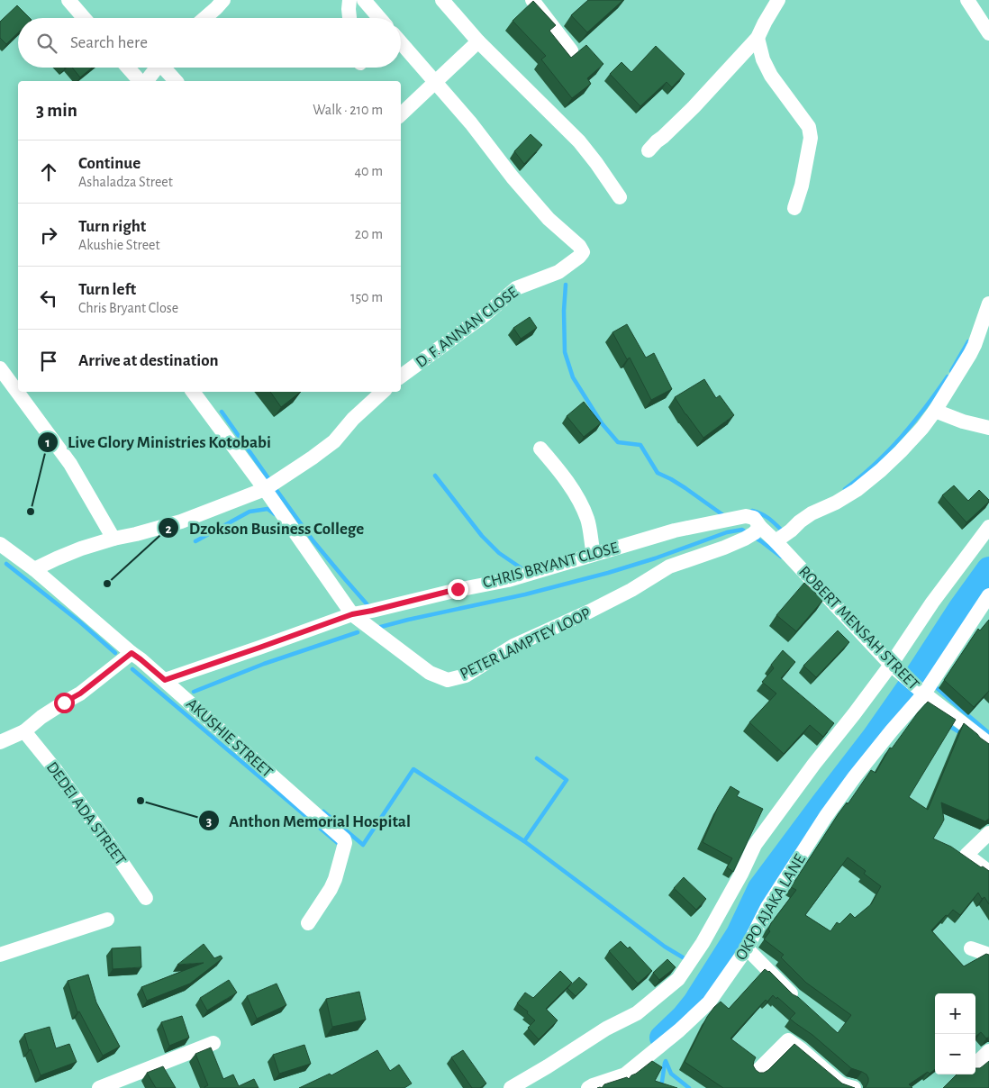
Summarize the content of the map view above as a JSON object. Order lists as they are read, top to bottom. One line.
{"streets":{"street":["D. F. ANNAN CLOSE","CHRIS BRYANT CLOSE","ROBERT MENSAH STREET","PETER LAMPTEY LOOP","AKUSHIE STREET","DEDEI ADA STREET","OKPO AJAKA LANE"]},"crossings":[["CHRIS BRYANT CLOSE","ROBERT MENSAH STREET"],["CHRIS BRYANT CLOSE","PETER LAMPTEY LOOP"],["CHRIS BRYANT CLOSE","AKUSHIE STREET"],["ROBERT MENSAH STREET","OKPO AJAKA LANE"]],"places":["Live Glory Ministries Kotobabi","Dzokson Business College","Anthon Memorial Hospital"],"page":{"search":"Search here","heading":["3 min","Walk · 210 m"],"list":[["Continue","Ashaladza Street","40 m"],["Turn right","Akushie Street","20 m"],["Turn left","Chris Bryant Close","150 m"],"Arrive at destination"],"map_buttons":["+","−"]}}
